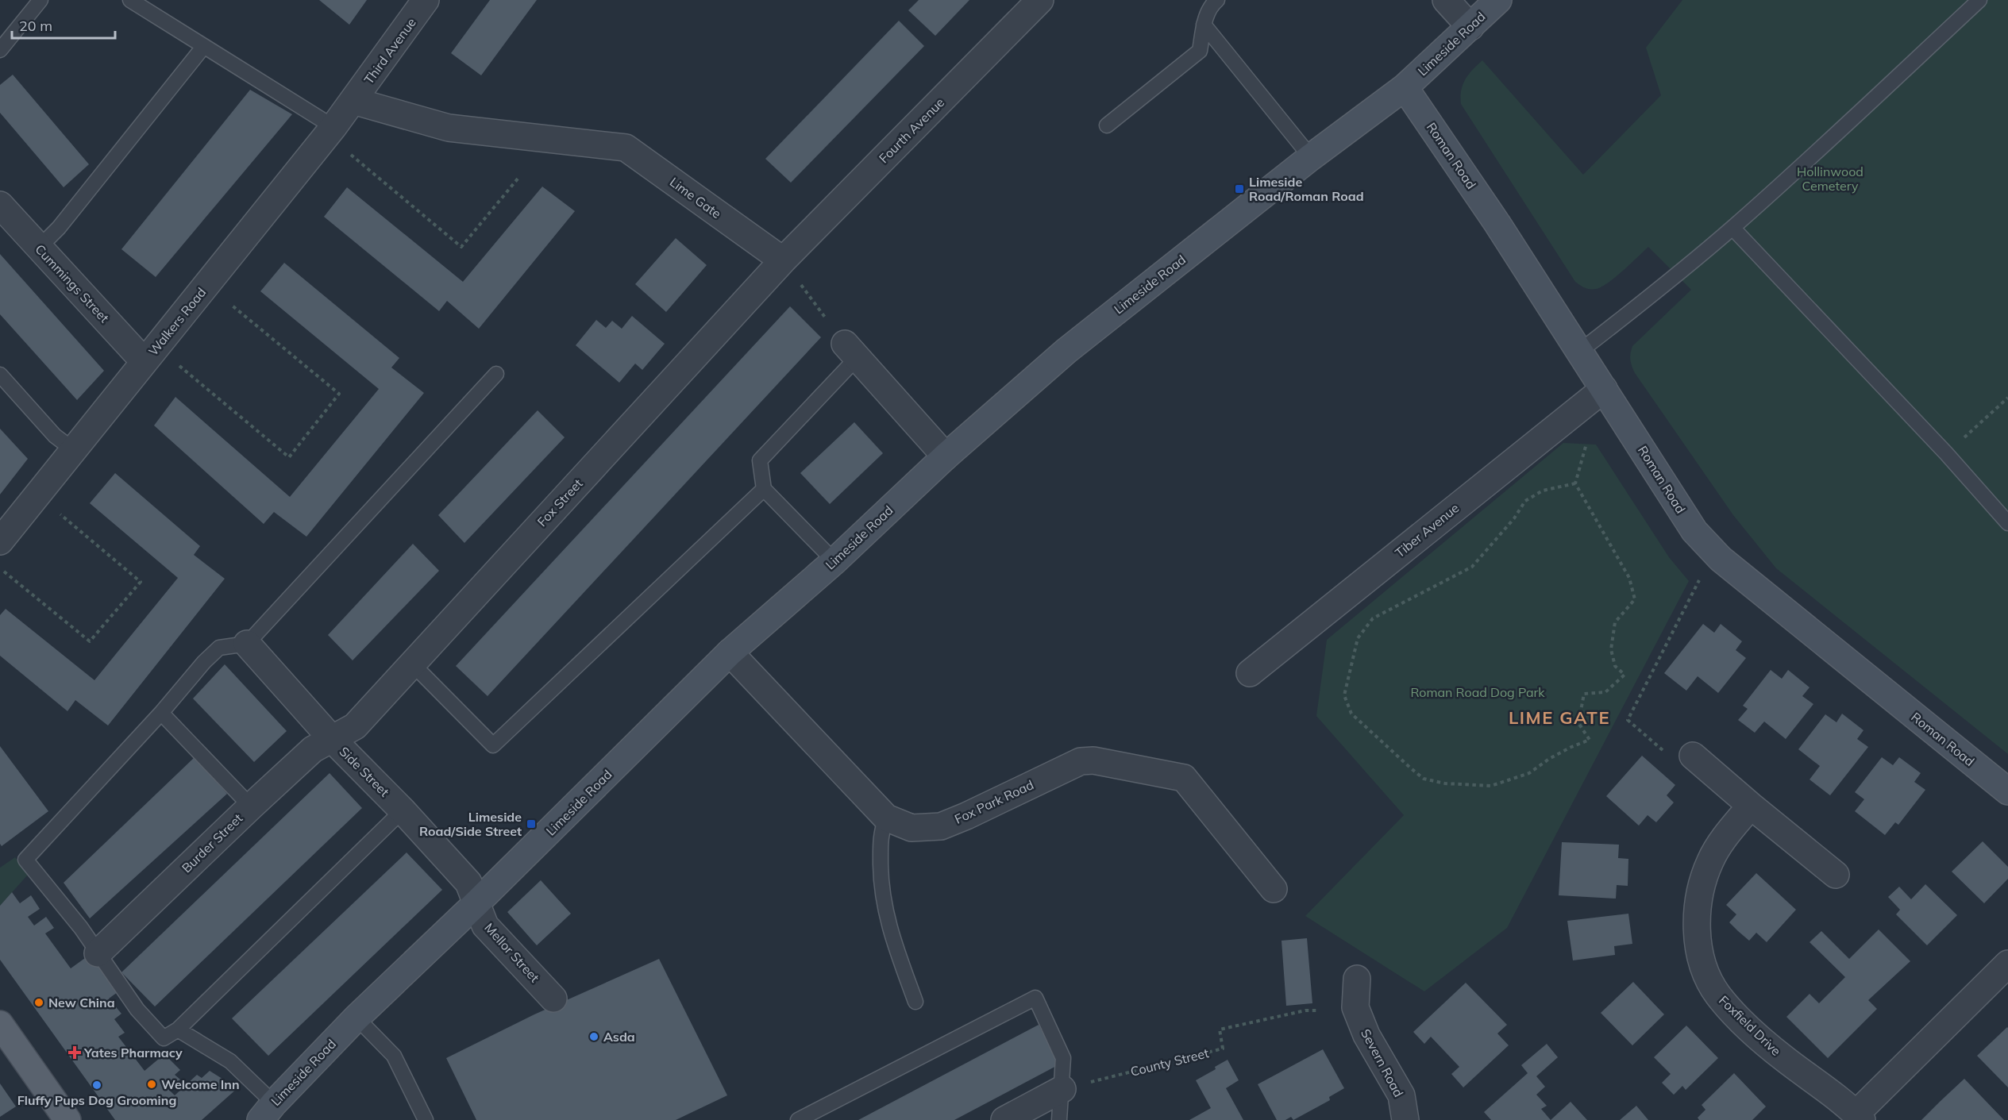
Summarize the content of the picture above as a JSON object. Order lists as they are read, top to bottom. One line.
{"streets":{"street":["Limeside Road","Third Avenue","Fourth Avenue","Roman Road","Lime Gate","Cummings Street","Walkers Road","Fox Street","Tiber Avenue","Side Street","Fox Park Road","Burder Street","Mellor Street","Foxfield Drive","Severn Road"],"path":["County Street"]},"crossings":[["Limeside Road","Roman Road"],["Limeside Road","Side Street"],["Limeside Road","Fox Park Road"],["Limeside Road","Mellor Street"],["Third Avenue","Lime Gate"],["Third Avenue","Walkers Road"],["Fourth Avenue","Lime Gate"],["Fourth Avenue","Fox Street"],["Roman Road","Tiber Avenue"],["Lime Gate","Walkers Road"],["Lime Gate","Fox Street"],["Cummings Street","Walkers Road"],["Fox Street","Side Street"],["Fox Street","Burder Street"],["Side Street","Burder Street"],["Side Street","Mellor Street"]],"districts":["LIME GATE"],"parks":["Hollinwood Cemetery","Roman Road Dog Park"],"places":{"transit":["Limeside Road/Roman Road","Limeside Road/Side Street"],"other":["New China","Asda","Welcome Inn","Fluffy Pups Dog Grooming"],"health":["Yates Pharmacy"]},"scale_bar":"20 m"}
